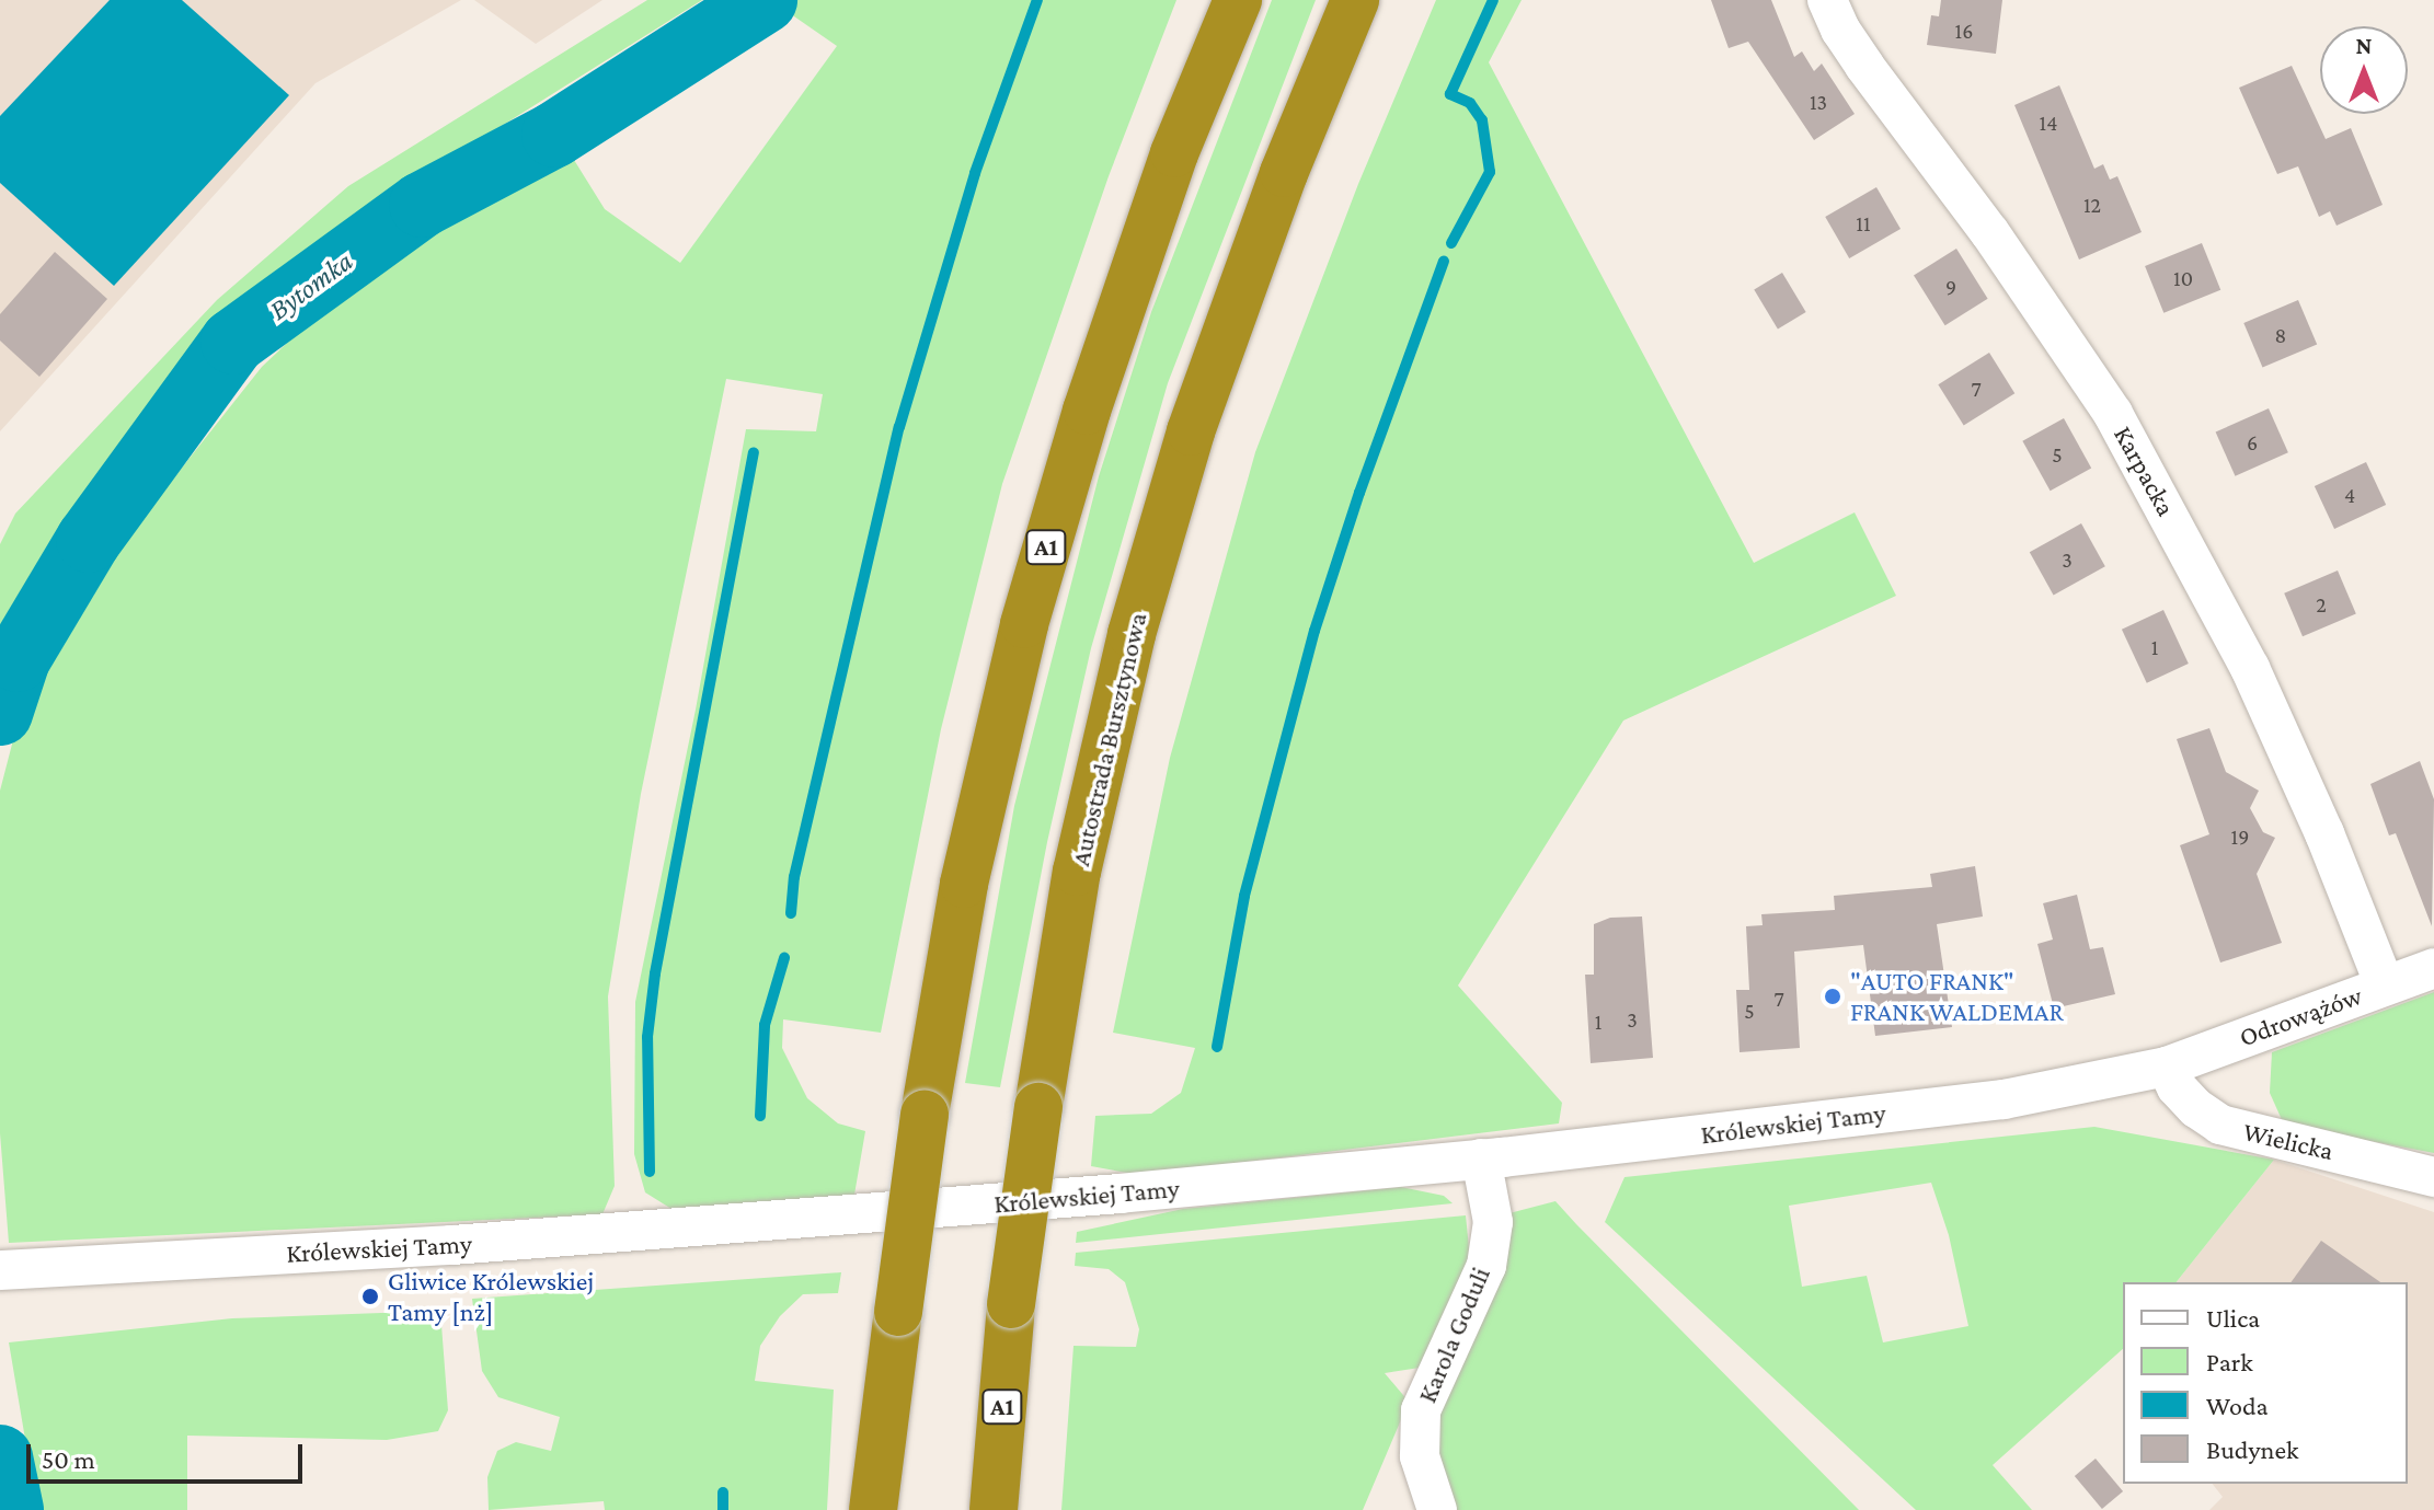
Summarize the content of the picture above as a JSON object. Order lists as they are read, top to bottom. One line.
{"streets":{"highway":["A1","Autostrada Bursztynowa"],"street":["Karpacka","Odrowążów","Królewskiej Tamy","Wielicka","Karola Goduli"]},"crossings":[["Karpacka","Odrowążów"],["Odrowążów","Królewskiej Tamy"],["Odrowążów","Wielicka"],["Królewskiej Tamy","Wielicka"],["Królewskiej Tamy","Karola Goduli"]],"water":["Bytomka"],"places":["\"AUTO FRANK\" FRANK WALDEMAR","Gliwice Królewskiej Tamy [nż]"],"house_numbers":["16","13","14","12","11","10","9","8","7","6","5","4","3","2","1","19","7","5","3","1"],"legend":["Ulica","Park","Woda","Budynek"],"scale_bar":"50 m","north":"top"}
